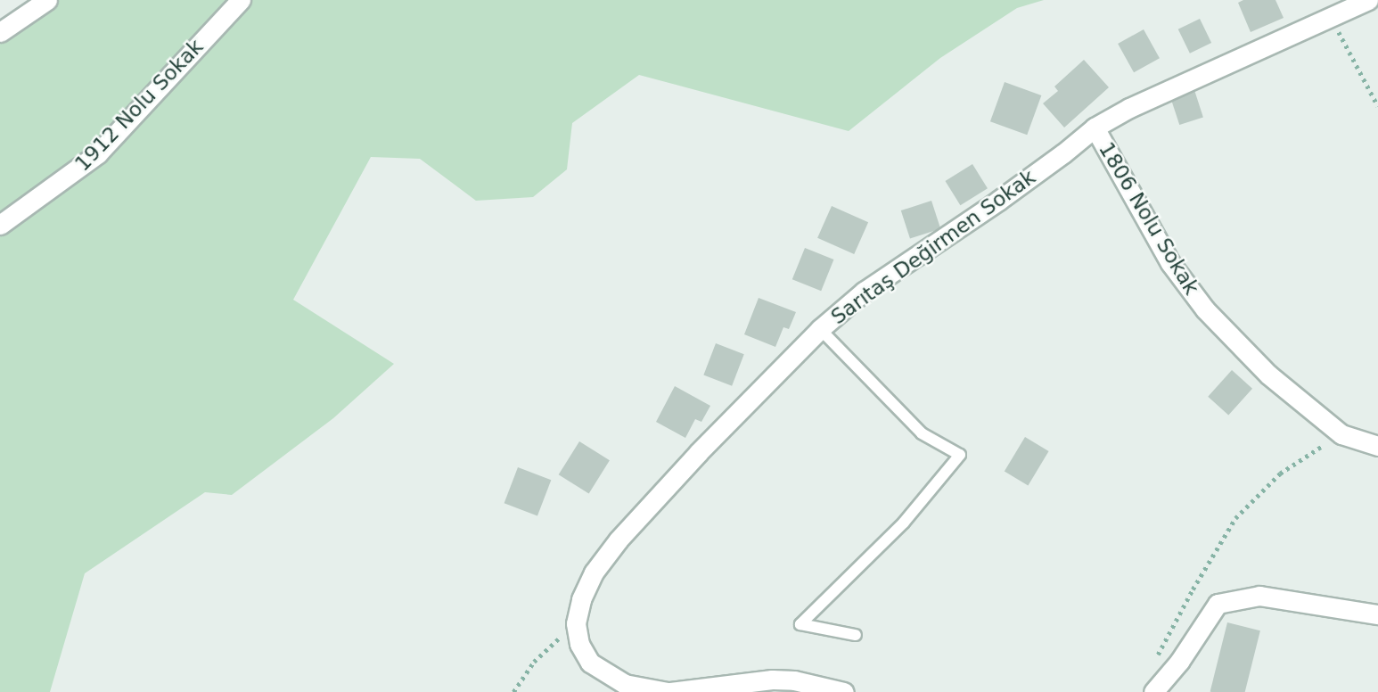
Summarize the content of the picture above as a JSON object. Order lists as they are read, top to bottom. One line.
{"streets":{"street":["1912 Nolu Sokak","1806 Nolu Sokak","Sarıtaş Değirmen Sokak"]},"crossings":[["1806 Nolu Sokak","Sarıtaş Değirmen Sokak"]]}
